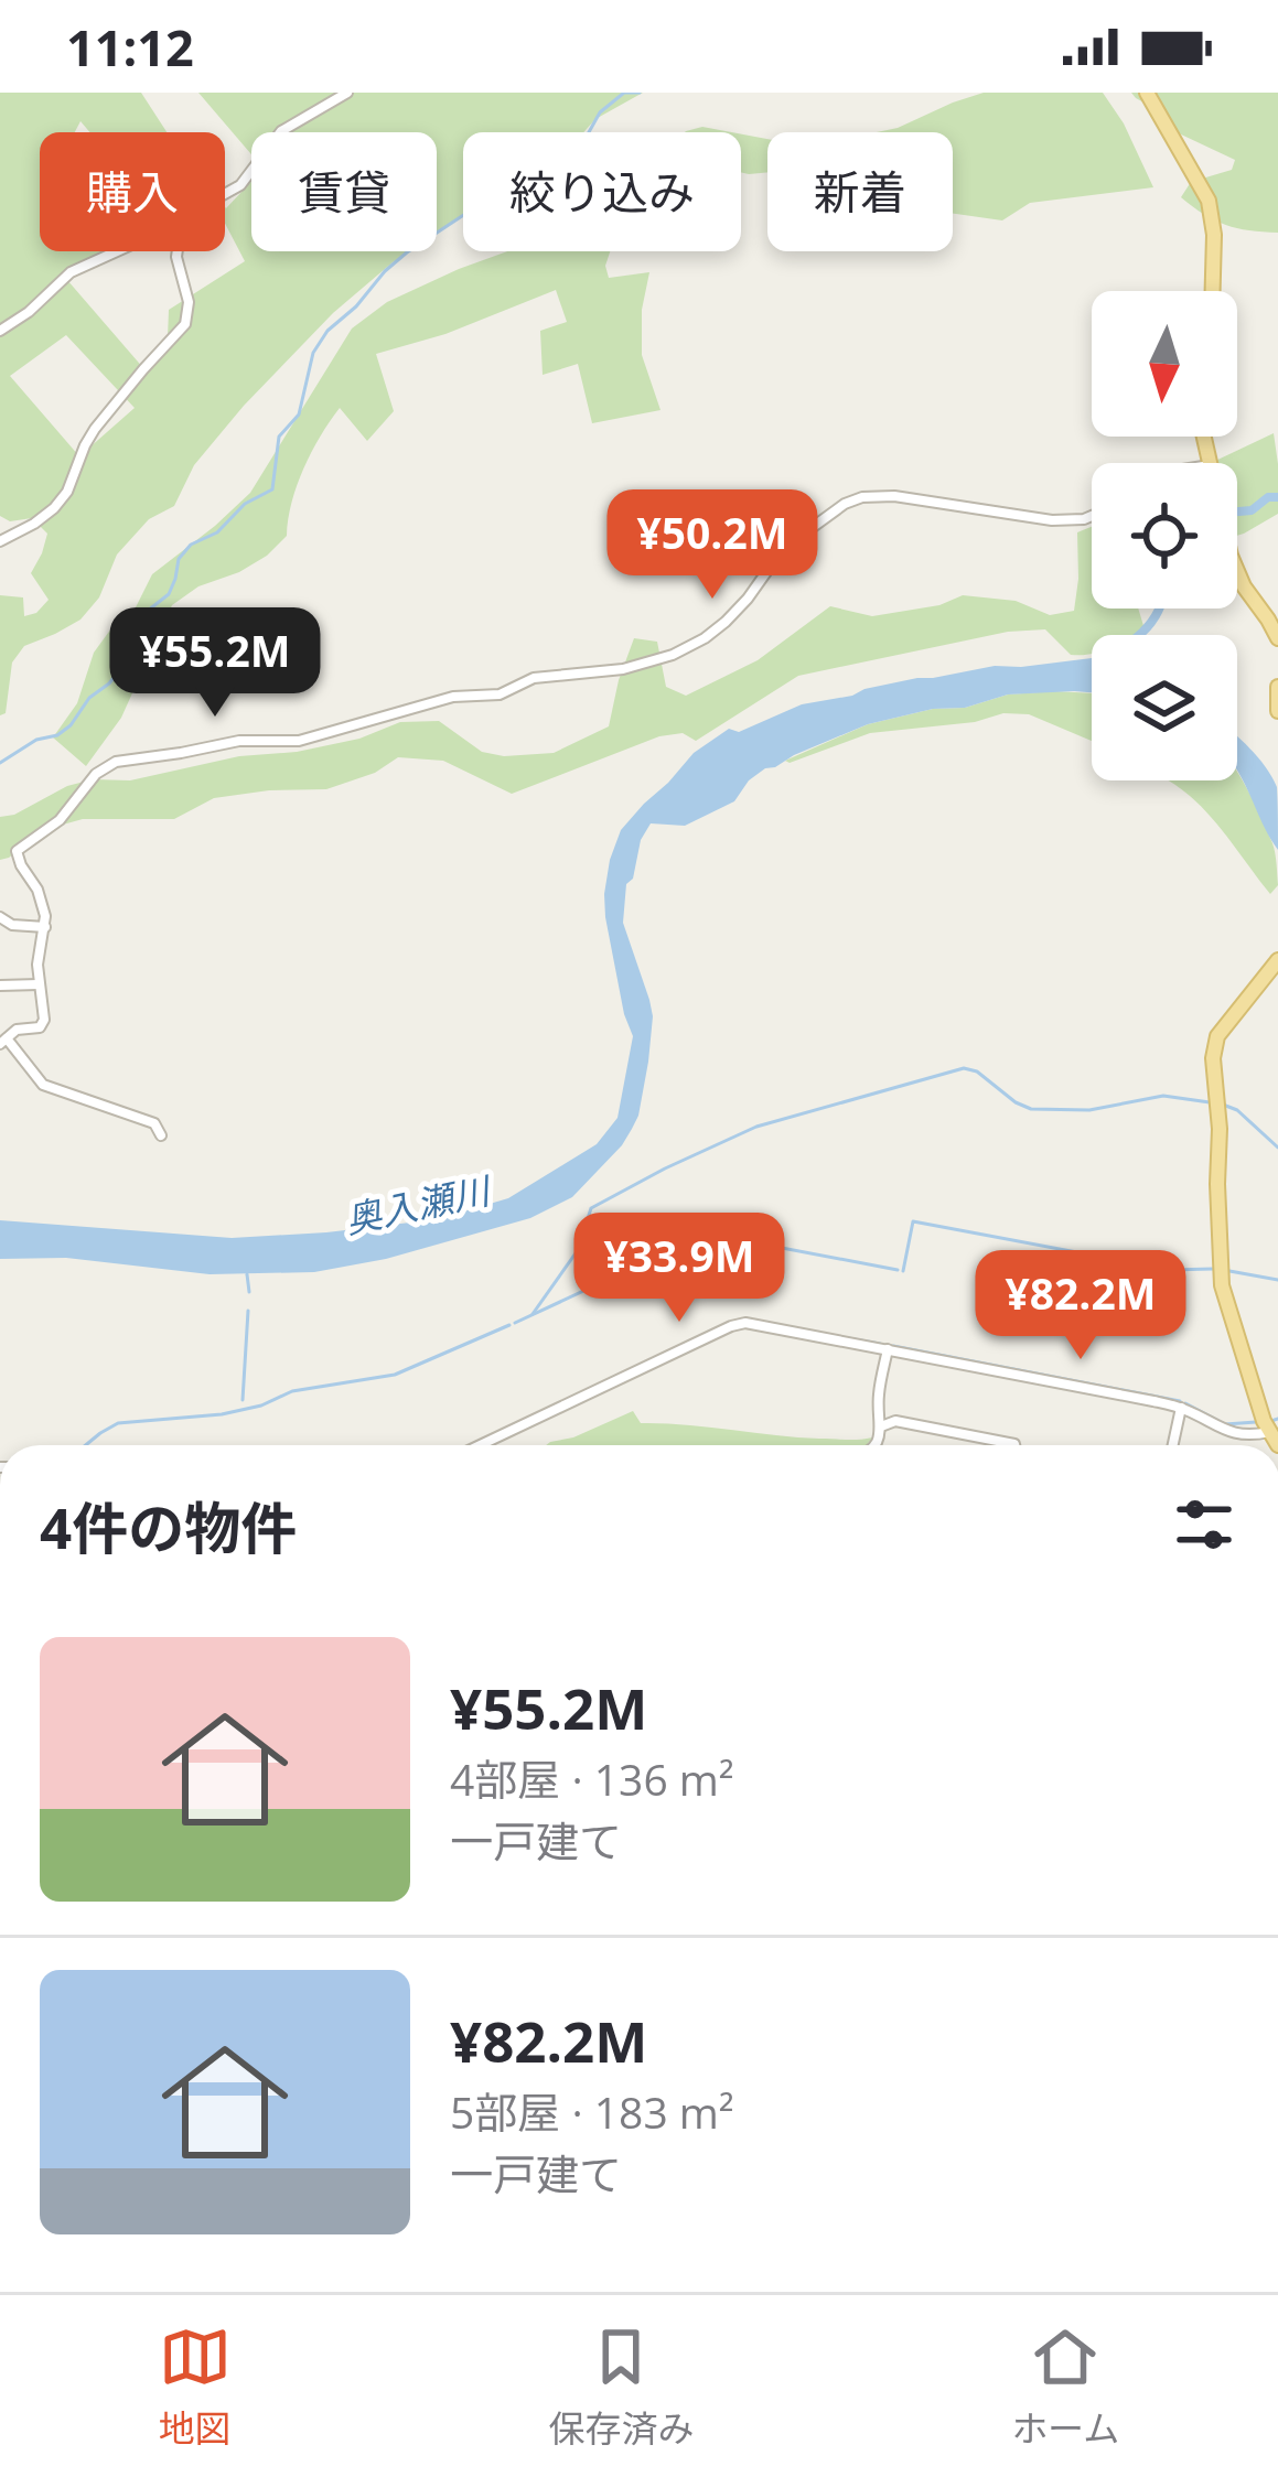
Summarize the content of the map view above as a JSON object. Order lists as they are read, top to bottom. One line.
{"water":["奥入瀬川"],"north":"bottom","page":{"status":"11:12","chip":["購入","賃貸","絞り込み","新着"],"price":["¥50.2M","¥55.2M","¥33.9M","¥82.2M"],"heading":"4件の物件","list":[{"name":"¥55.2M","note":"4部屋 · 136 m² · 一戸建て"},{"name":"¥82.2M","note":"5部屋 · 183 m² · 一戸建て"}],"tabs":["地図","保存済み","ホーム"]}}
